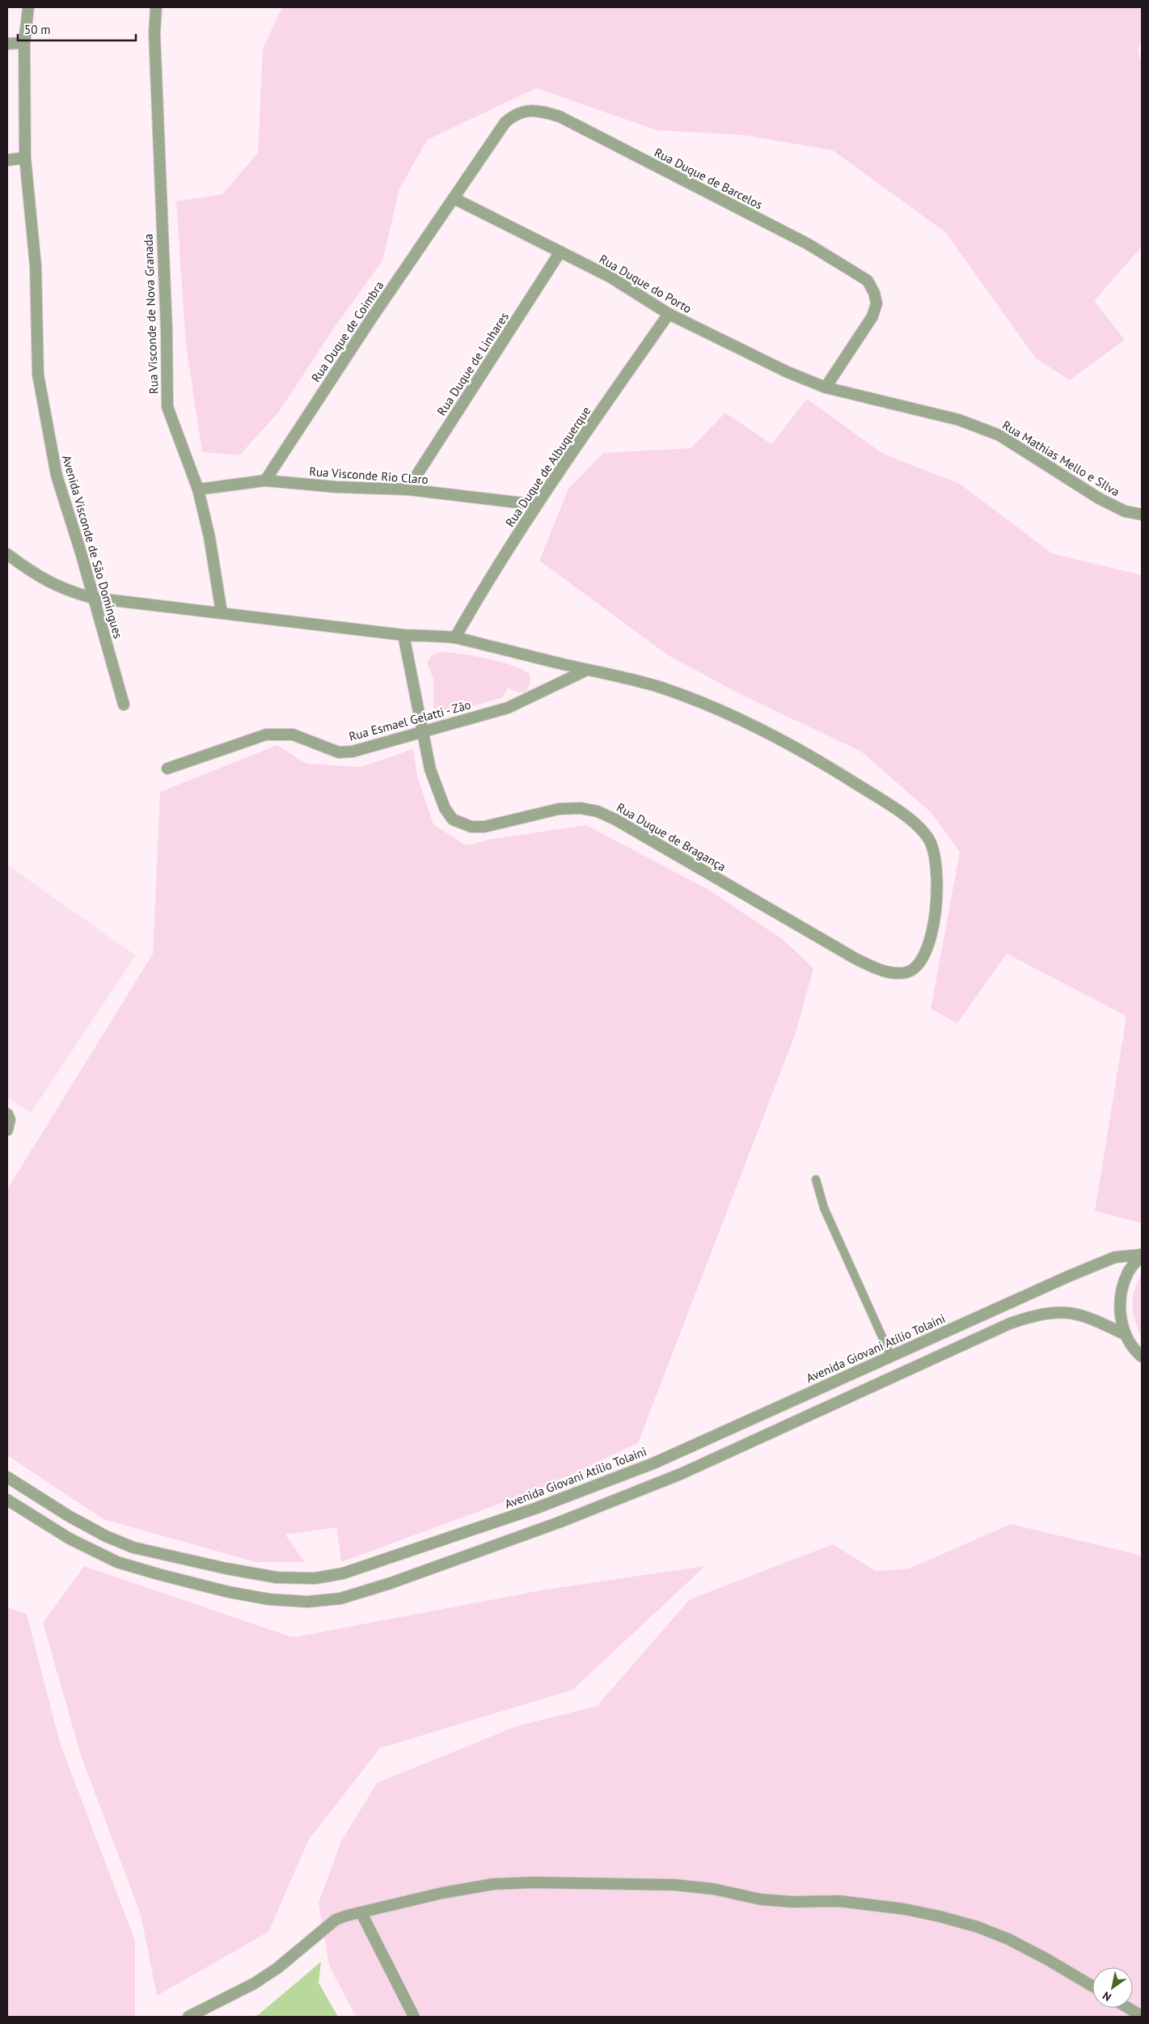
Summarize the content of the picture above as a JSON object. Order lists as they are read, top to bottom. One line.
{"streets":{"street":["Rua Duque de Barcelos","Rua Duque do Porto","Rua Visconde de Nova Granada","Rua Duque de Coimbra","Rua Duque de Linhares","Rua Mathias Mello e SIlva","Rua Duque de Albuquerque","Rua Visconde Rio Claro","Avenida Visconde de São Domingues","Rua Esmael Gelatti - Zão","Rua Duque de Bragança","Avenida Giovani Atílio Tolaini"]},"crossings":[["Rua Duque de Barcelos","Rua Duque do Porto"],["Rua Duque de Barcelos","Rua Duque de Coimbra"],["Rua Duque de Barcelos","Rua Mathias Mello e SIlva"],["Rua Duque do Porto","Rua Duque de Coimbra"],["Rua Duque do Porto","Rua Duque de Linhares"],["Rua Duque do Porto","Rua Mathias Mello e SIlva"],["Rua Duque do Porto","Rua Duque de Albuquerque"],["Rua Visconde de Nova Granada","Rua Visconde Rio Claro"],["Rua Duque de Coimbra","Rua Visconde Rio Claro"],["Rua Duque de Linhares","Rua Visconde Rio Claro"],["Rua Duque de Albuquerque","Rua Visconde Rio Claro"],["Rua Esmael Gelatti - Zão","Rua Duque de Bragança"]],"scale_bar":"50 m","north":"bottom left"}
